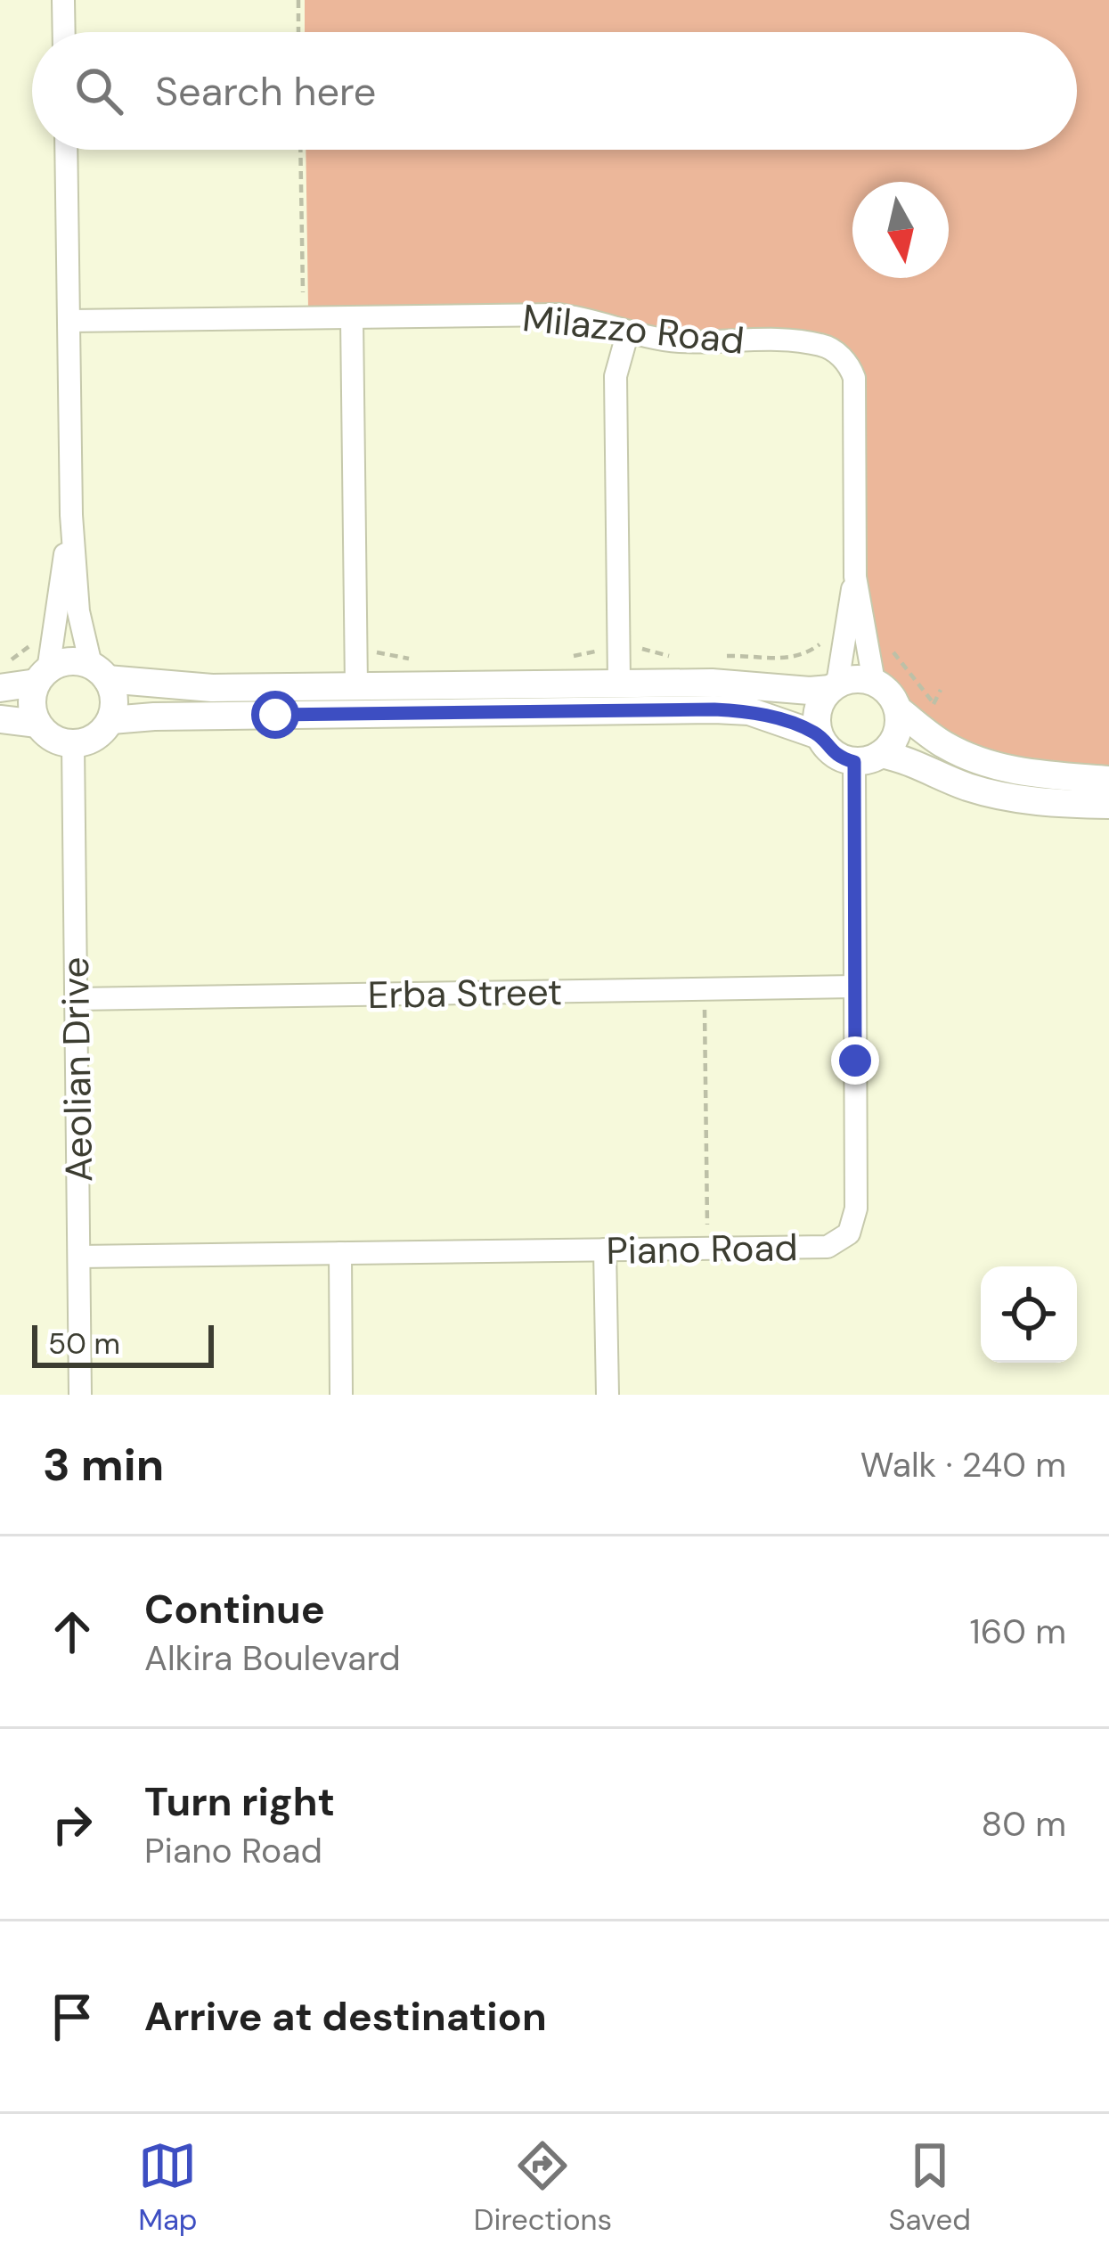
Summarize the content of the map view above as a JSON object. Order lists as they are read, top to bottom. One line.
{"streets":{"street":["Milazzo Road","Erba Street","Aeolian Drive","Piano Road"]},"crossings":[["Milazzo Road","Piano Road"],["Erba Street","Aeolian Drive"],["Erba Street","Piano Road"],["Aeolian Drive","Piano Road"]],"scale_bar":"50 m","north":"bottom","page":{"search":"Search here","scale":"50 m","heading":["3 min","Walk · 240 m"],"list":[["Continue","Alkira Boulevard","160 m"],["Turn right","Piano Road","80 m"],"Arrive at destination"],"nav":["Map","Directions","Saved"]}}
